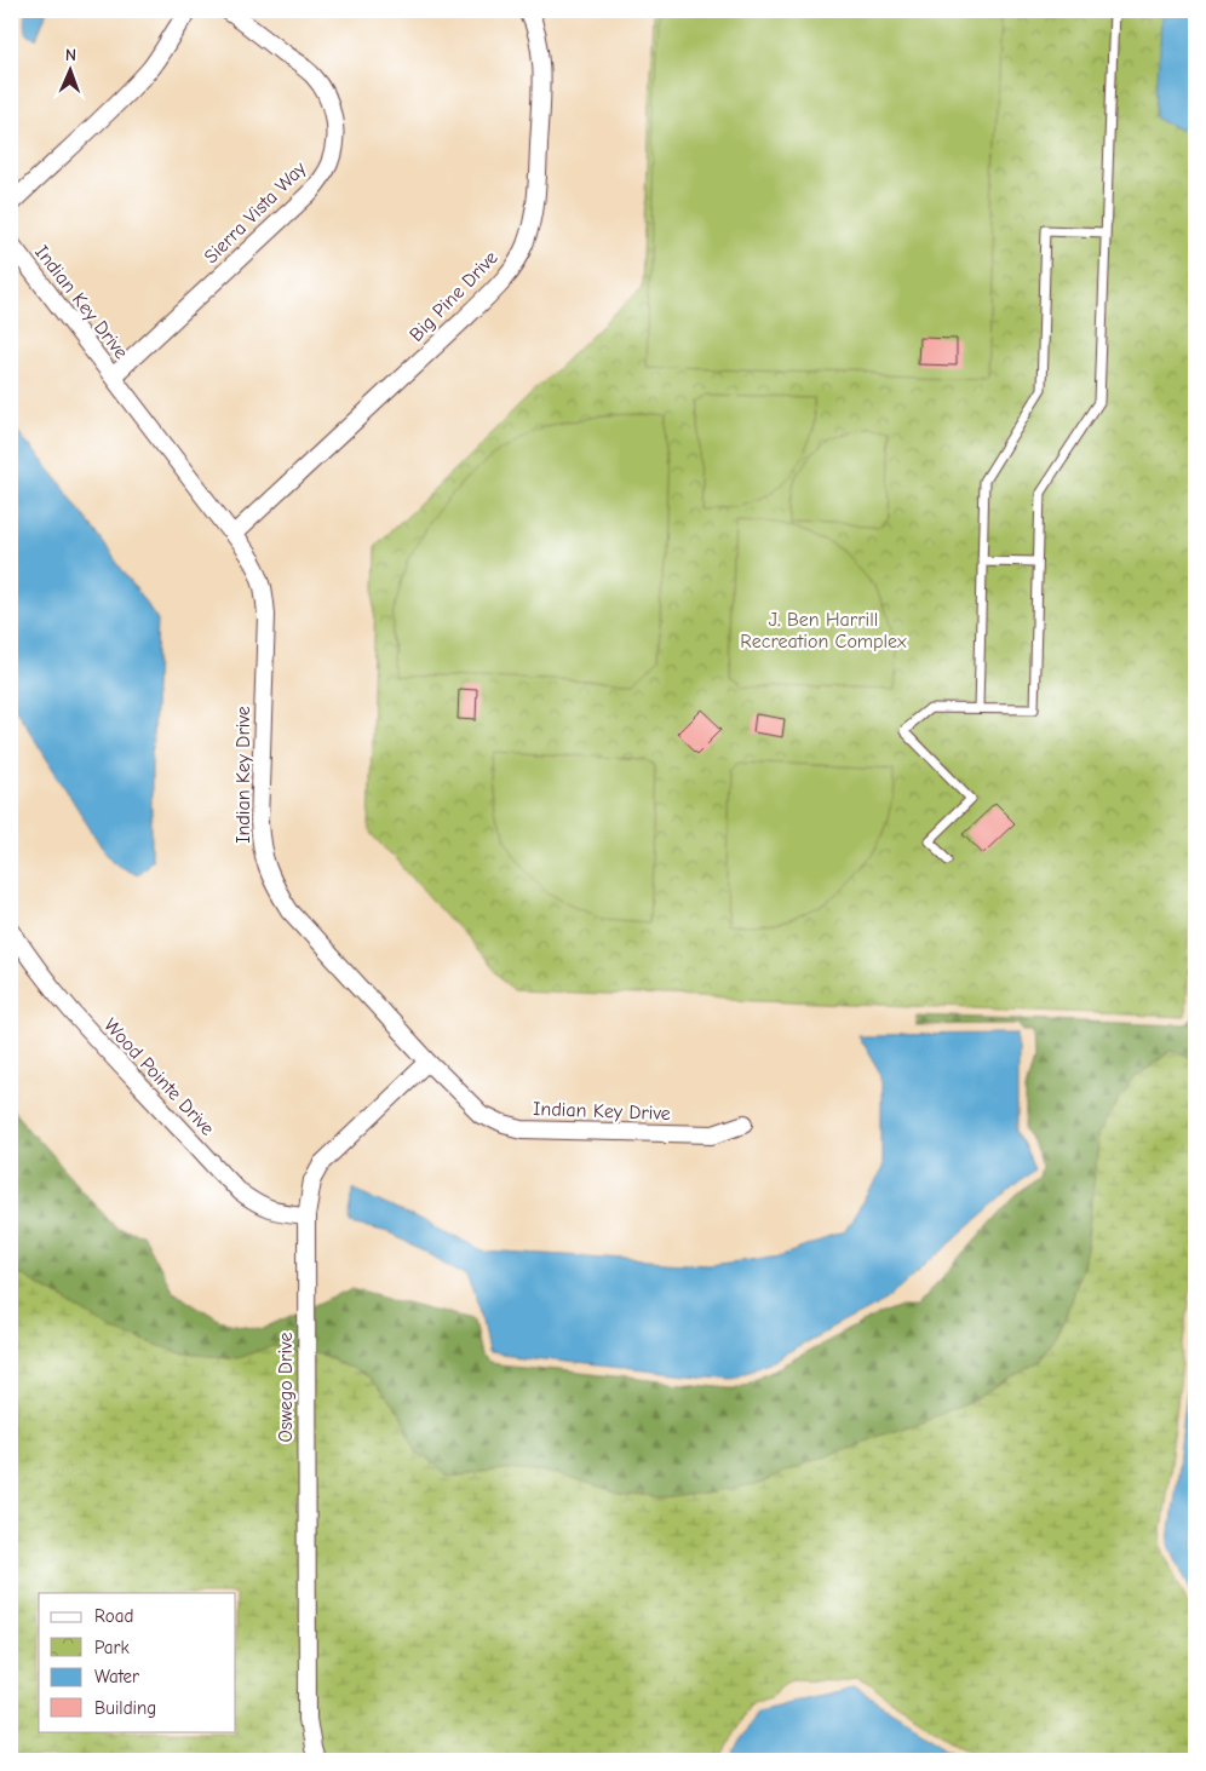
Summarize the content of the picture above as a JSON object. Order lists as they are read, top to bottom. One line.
{"streets":{"street":["Sierra Vista Way","Big Pine Drive","Indian Key Drive","Wood Pointe Drive","Oswego Drive"]},"crossings":[["Sierra Vista Way","Indian Key Drive"],["Big Pine Drive","Indian Key Drive"],["Indian Key Drive","Oswego Drive"],["Wood Pointe Drive","Oswego Drive"]],"parks":["J. Ben Harrill Recreation Complex"],"legend":["Road","Park","Water","Building"],"north":"top"}
